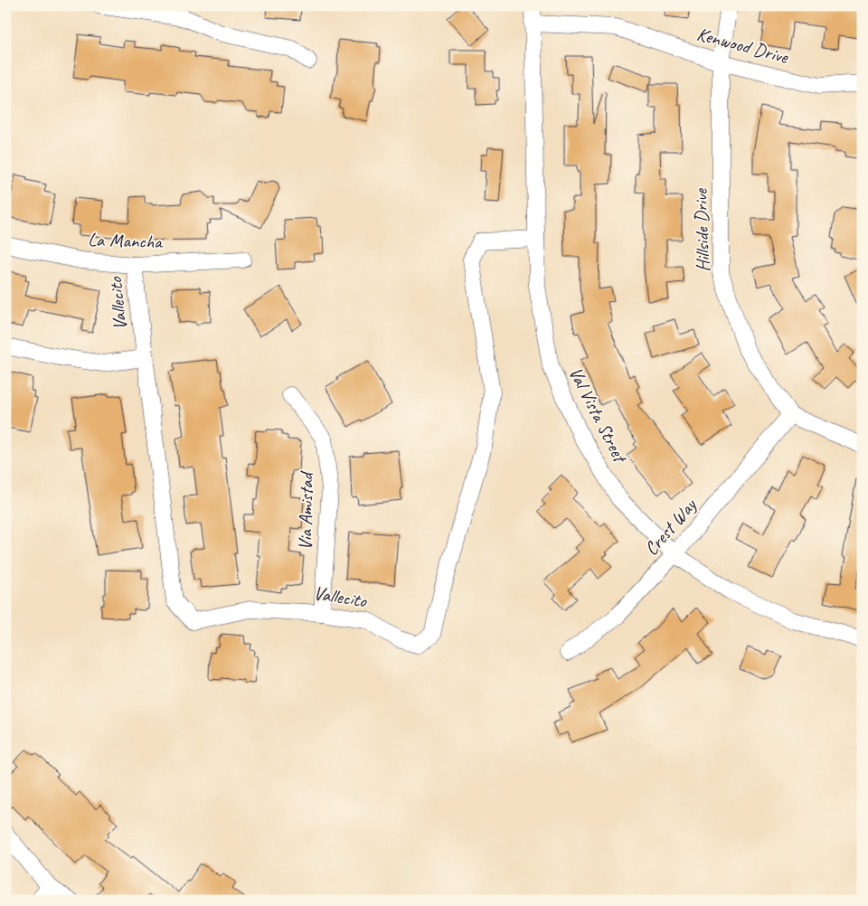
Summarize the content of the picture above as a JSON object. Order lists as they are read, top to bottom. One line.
{"streets":{"street":["Kenwood Drive","Hillside Drive","La Mancha","Vallecito","Val Vista Street","Via Amistad","Crest Way"]},"crossings":[["Kenwood Drive","Hillside Drive"],["Kenwood Drive","Val Vista Street"],["Hillside Drive","Crest Way"],["La Mancha","Vallecito"],["Vallecito","Val Vista Street"],["Vallecito","Via Amistad"],["Val Vista Street","Crest Way"]]}
